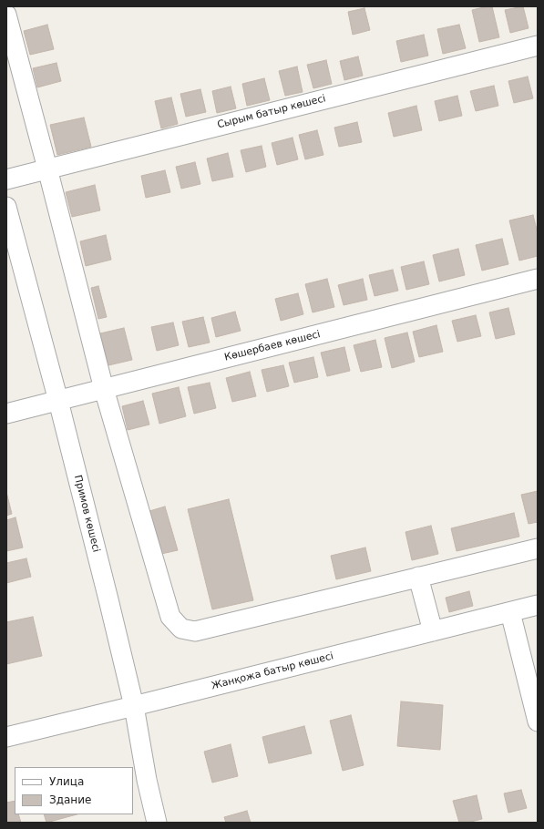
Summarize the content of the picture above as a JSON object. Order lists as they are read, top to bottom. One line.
{"streets":{"street":["Сырым батыр көшесі","Көшербаев көшесі","Примов көшесі","Жанқожа батыр көшесі"]},"crossings":[["Көшербаев көшесі","Примов көшесі"],["Примов көшесі","Жанқожа батыр көшесі"]],"legend":["Улица","Здание"]}
